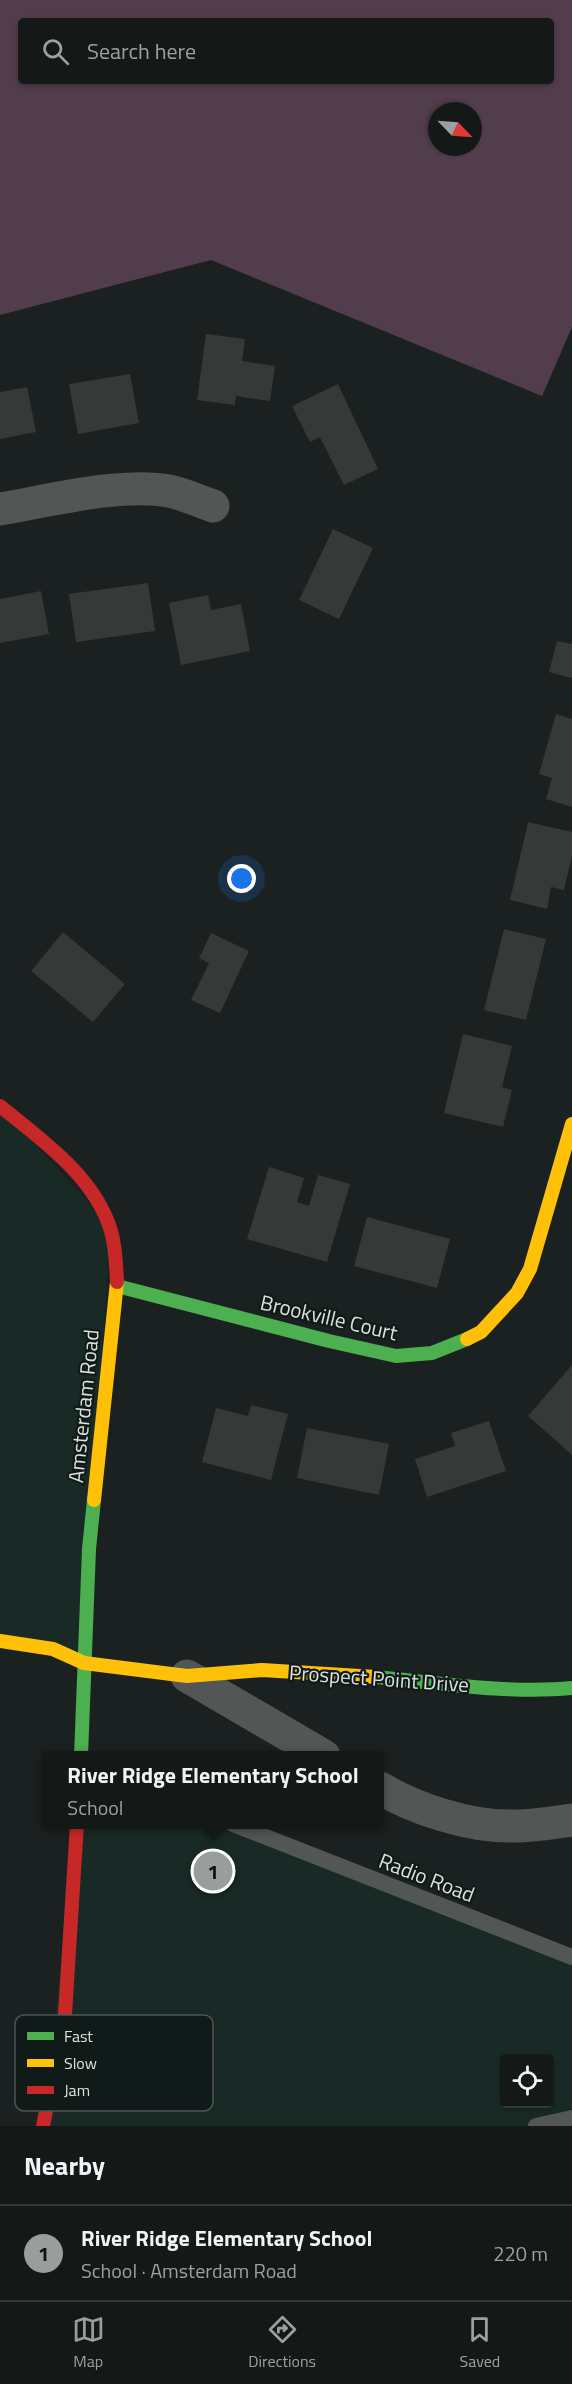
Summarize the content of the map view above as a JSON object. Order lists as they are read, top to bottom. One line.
{"streets":{"street":["Brookville Court","Amsterdam Road","Prospect Point Drive"],"lane":["Radio Road"]},"crossings":[["Brookville Court","Amsterdam Road"],["Amsterdam Road","Prospect Point Drive"]],"legend":["Fast","Slow","Jam"],"north":"bottom right","page":{"search":"Search here","popup":["River Ridge Elementary School","School"],"pins":"1","heading":"Nearby","list":[{"mark":"1","name":"River Ridge Elementary School","note":"School · Amsterdam Road","value":"220 m"}],"nav":["Map","Directions","Saved"]}}
